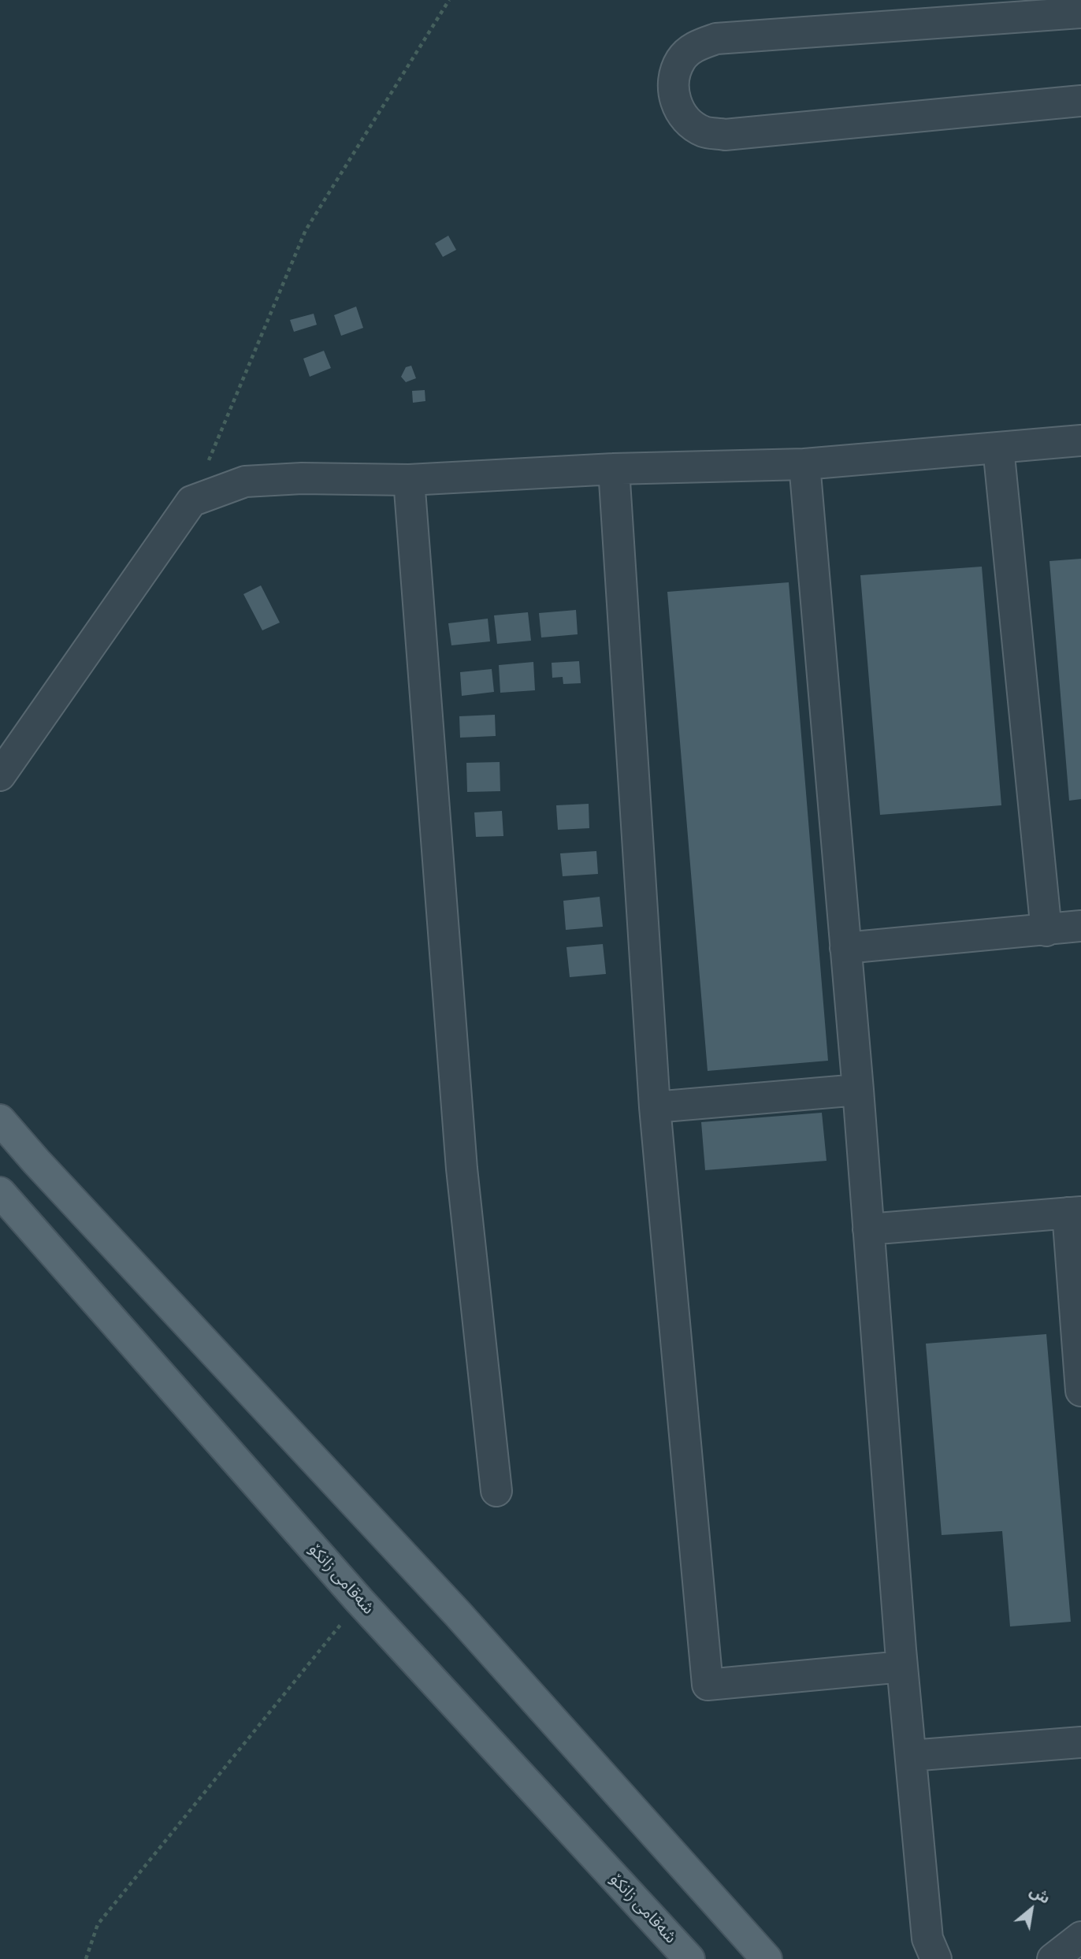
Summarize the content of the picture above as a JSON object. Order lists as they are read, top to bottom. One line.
{"streets":{"main road":["شەقامی زانکۆ"]},"north":"top right"}
